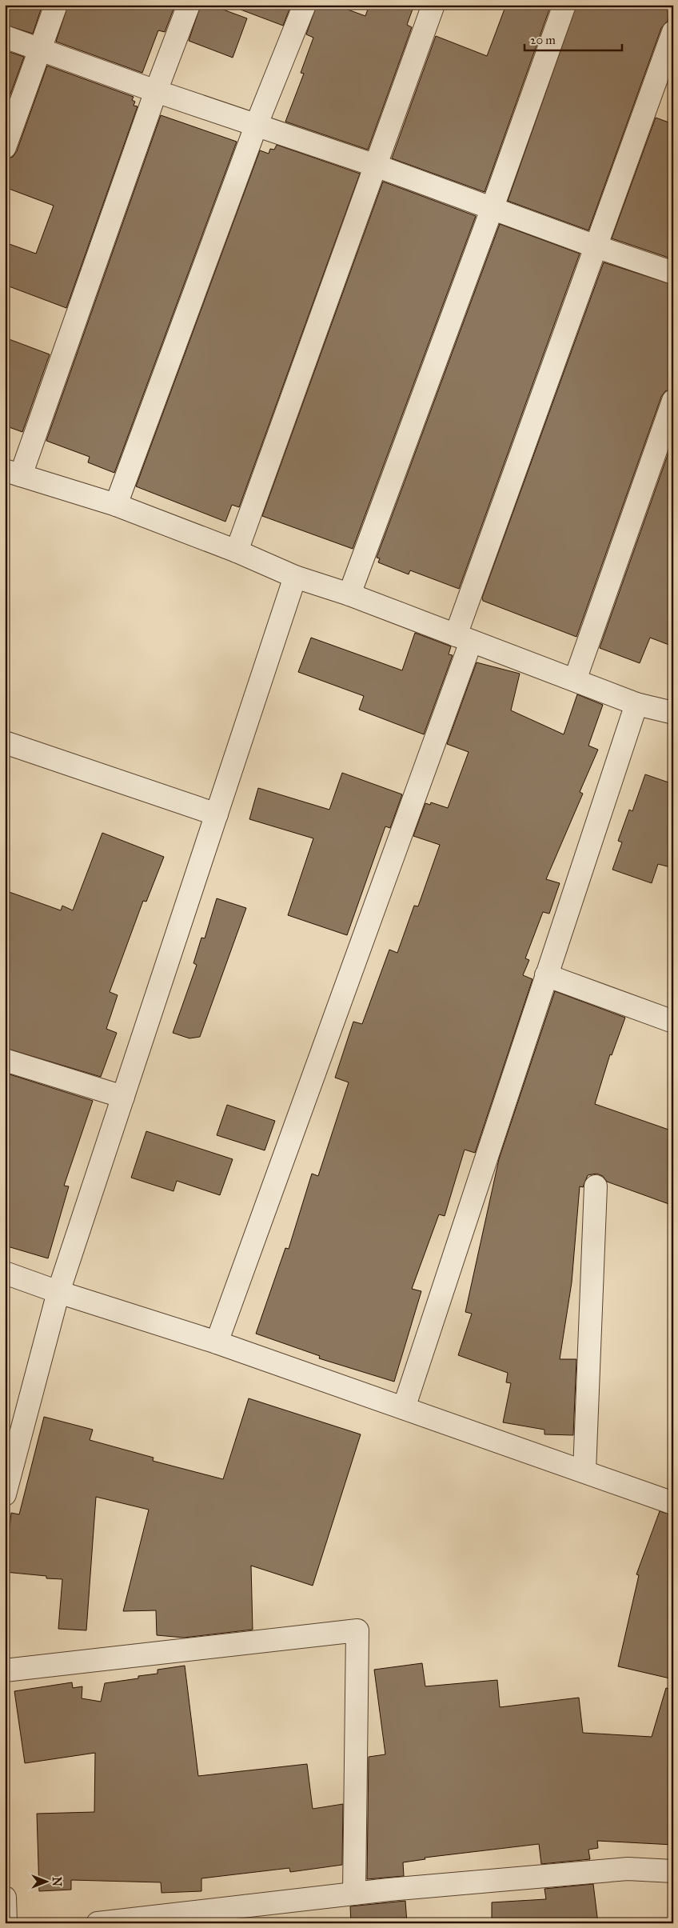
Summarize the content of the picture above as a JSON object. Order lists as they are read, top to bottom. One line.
{"scale_bar":"20 m","north":"right"}
